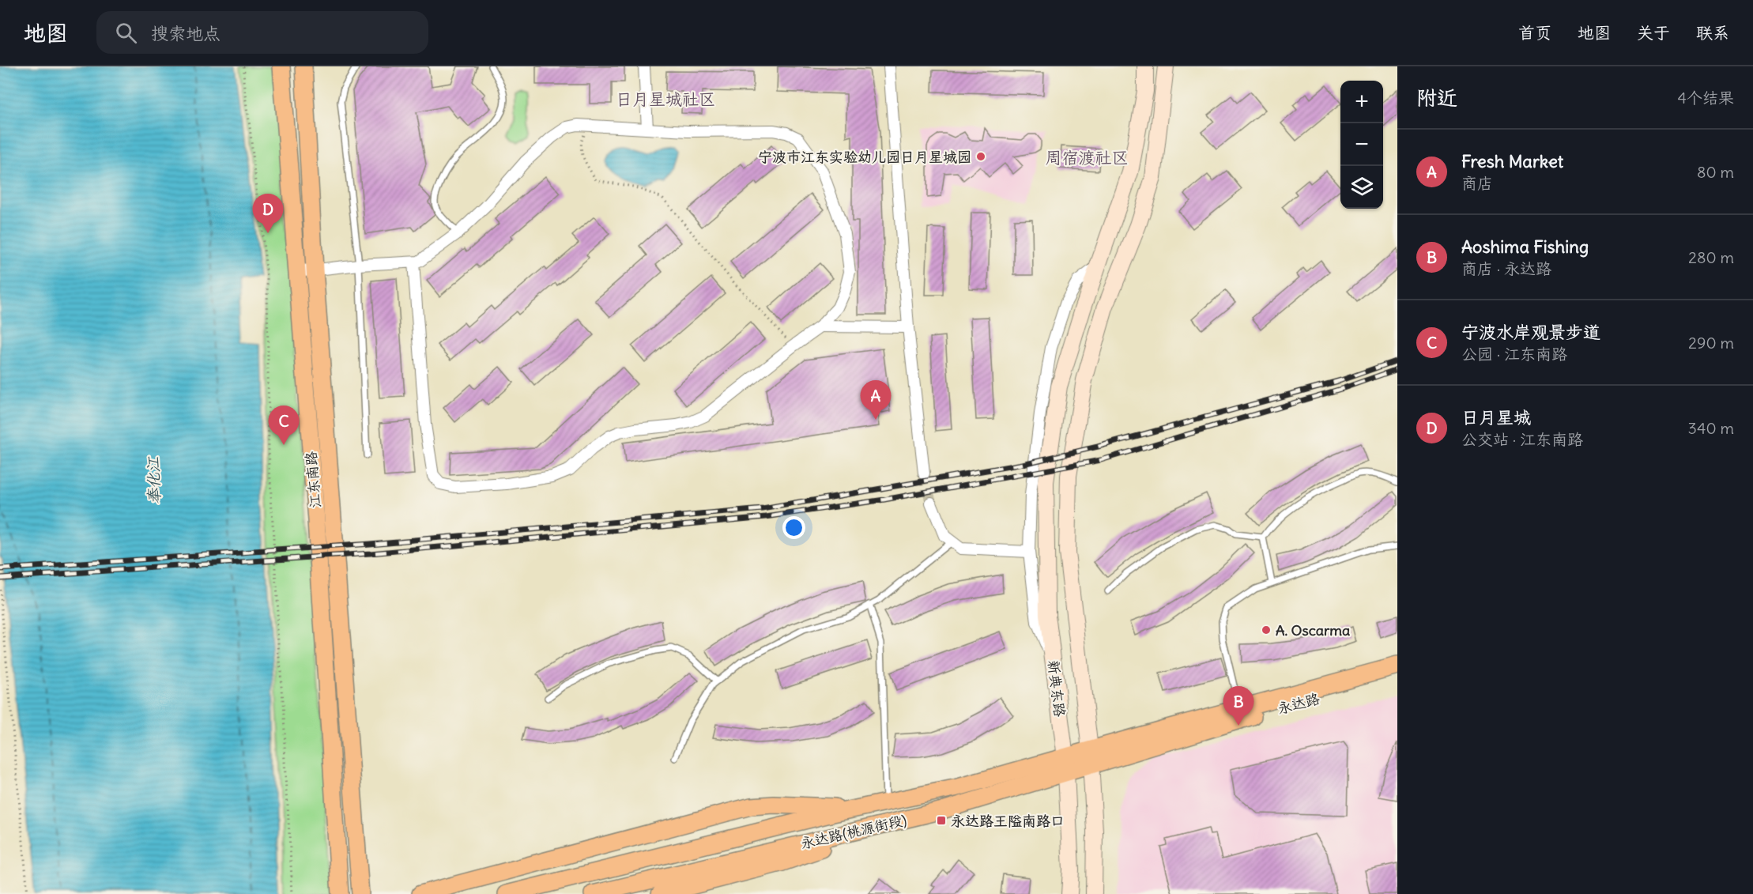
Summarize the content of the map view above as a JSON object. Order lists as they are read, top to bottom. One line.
{"streets":{"main road":["江东南路","新典东路","永达路","永达路(桃源街段)"]},"crossings":[["新典东路","永达路(桃源街段)"],["永达路","永达路(桃源街段)"]],"districts":["日月星城社区","周宿渡社区"],"water":["奉化江"],"places":{"other":["宁波市江东实验幼儿园日月星城园","A. Oscarma"],"transit":["永达路王隘南路口"]},"page":{"header":"地图","search":"搜索地点","nav":["首页","地图","关于","联系"],"heading":["附近","4个结果"],"map_buttons":["+","−"],"list":[{"mark":"A","name":"Fresh Market","note":"商店","value":"80 m"},{"mark":"B","name":"Aoshima Fishing","note":"商店 · 永达路","value":"280 m"},{"mark":"C","name":"宁波水岸观景步道","note":"公园 · 江东南路","value":"290 m"},{"mark":"D","name":"日月星城","note":"公交站 · 江东南路","value":"340 m"}],"pins":["D","A","C","B"]}}
